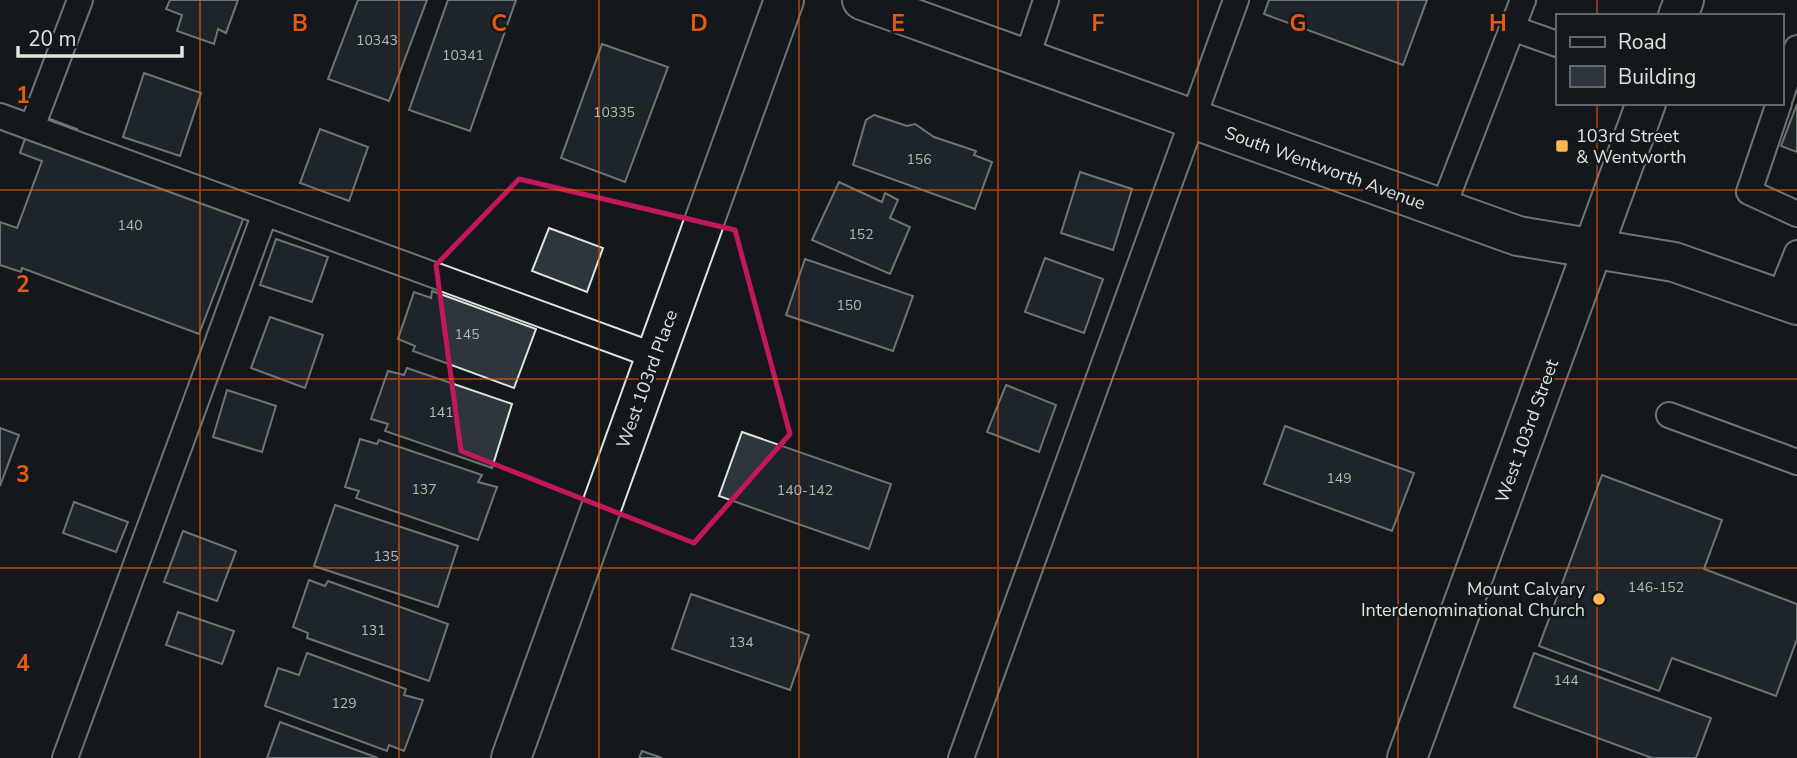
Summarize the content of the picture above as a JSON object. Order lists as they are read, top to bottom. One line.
{"streets":{"street":["South Wentworth Avenue","West 103rd Place","West 103rd Street"]},"crossings":[["South Wentworth Avenue","West 103rd Street"]],"places":{"transit":["103rd Street & Wentworth"],"other":["Mount Calvary Interdenominational Church"]},"house_numbers":["10343","10341","10335","156","140","152","150","145","141","149","137","140-142","135","146-152","131","134","144","129"],"legend":["Road","Building"],"scale_bar":"20 m","grid":{"columns":["B","C","D","E","F","G","H"],"rows":["1","2","3","4"]}}
